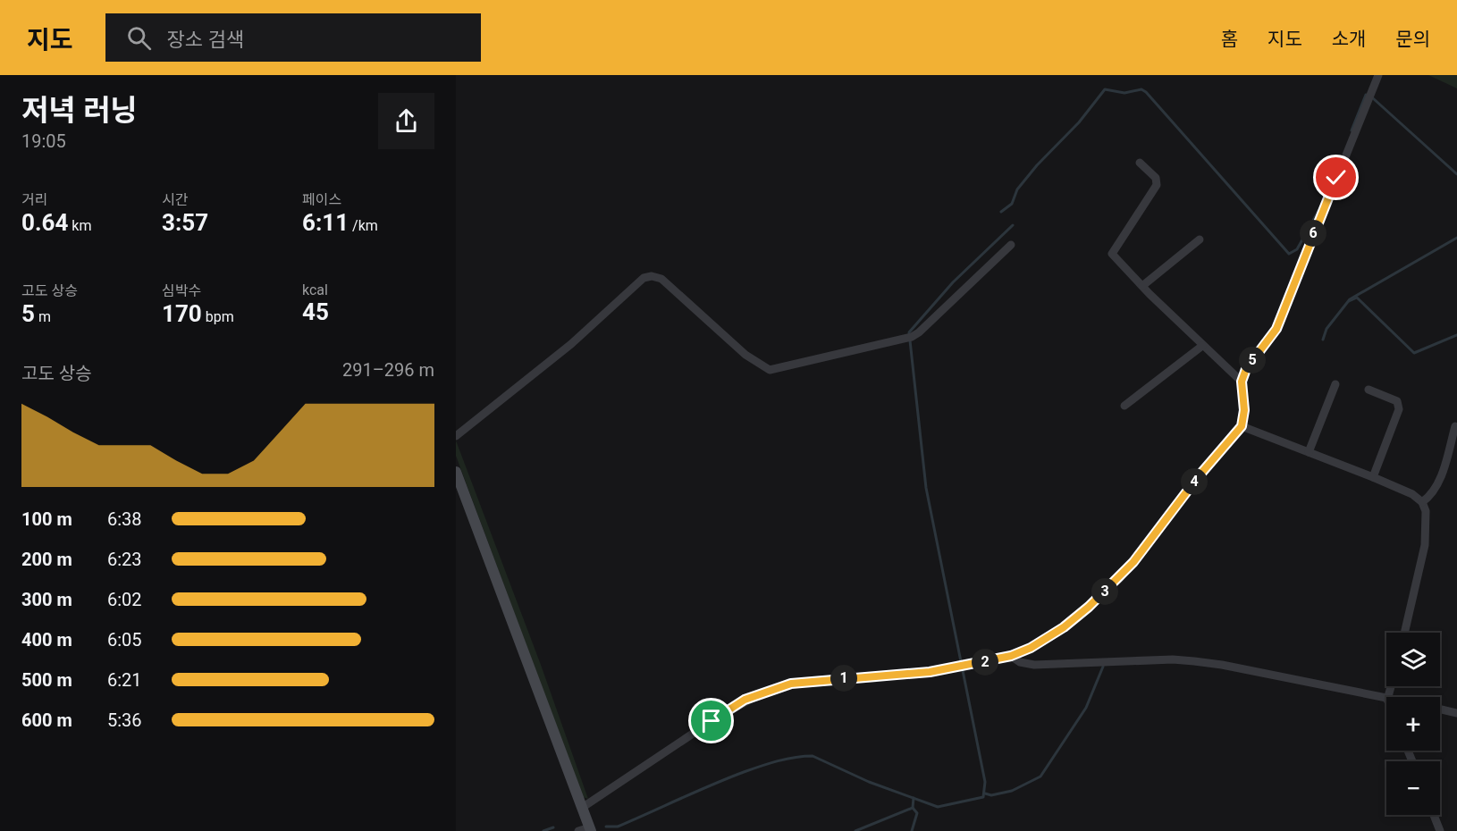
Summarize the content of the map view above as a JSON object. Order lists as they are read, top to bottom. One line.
{"page":{"header":"지도","search":"장소 검색","nav":["홈","지도","소개","문의"],"heading":["저녁 러닝","19:05"],"stats":[["거리","0.64 km"],["시간","3:57"],["페이스","6:11 /km"],["고도 상승","5 m"],["심박수","170 bpm"],["kcal","45"]],"pins":["6","5","4","3","2","1"],"chart":["고도 상승","291–296 m"],"list":[{"name":"100 m","note":"6:38"},{"name":"200 m","note":"6:23"},{"name":"300 m","note":"6:02"},{"name":"400 m","note":"6:05"},{"name":"500 m","note":"6:21"},{"name":"600 m","note":"5:36"}],"map_buttons":["+","−"]}}
